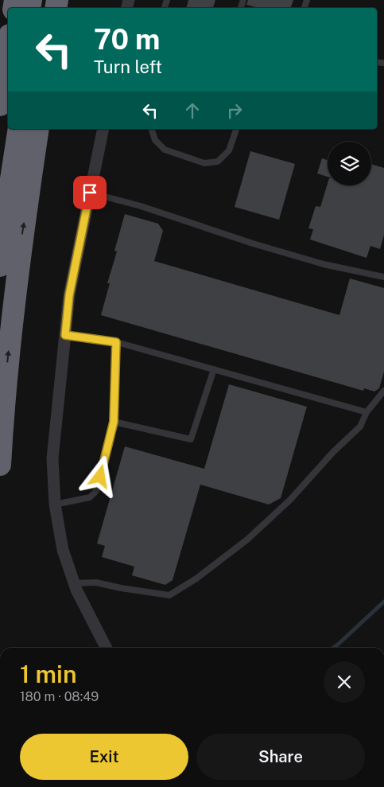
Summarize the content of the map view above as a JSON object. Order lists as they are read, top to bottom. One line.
{"page":{"turn":["70 m","Turn left"],"heading":["1 min","180 m · 08:49"],"buttons":["Exit","Share"]}}
